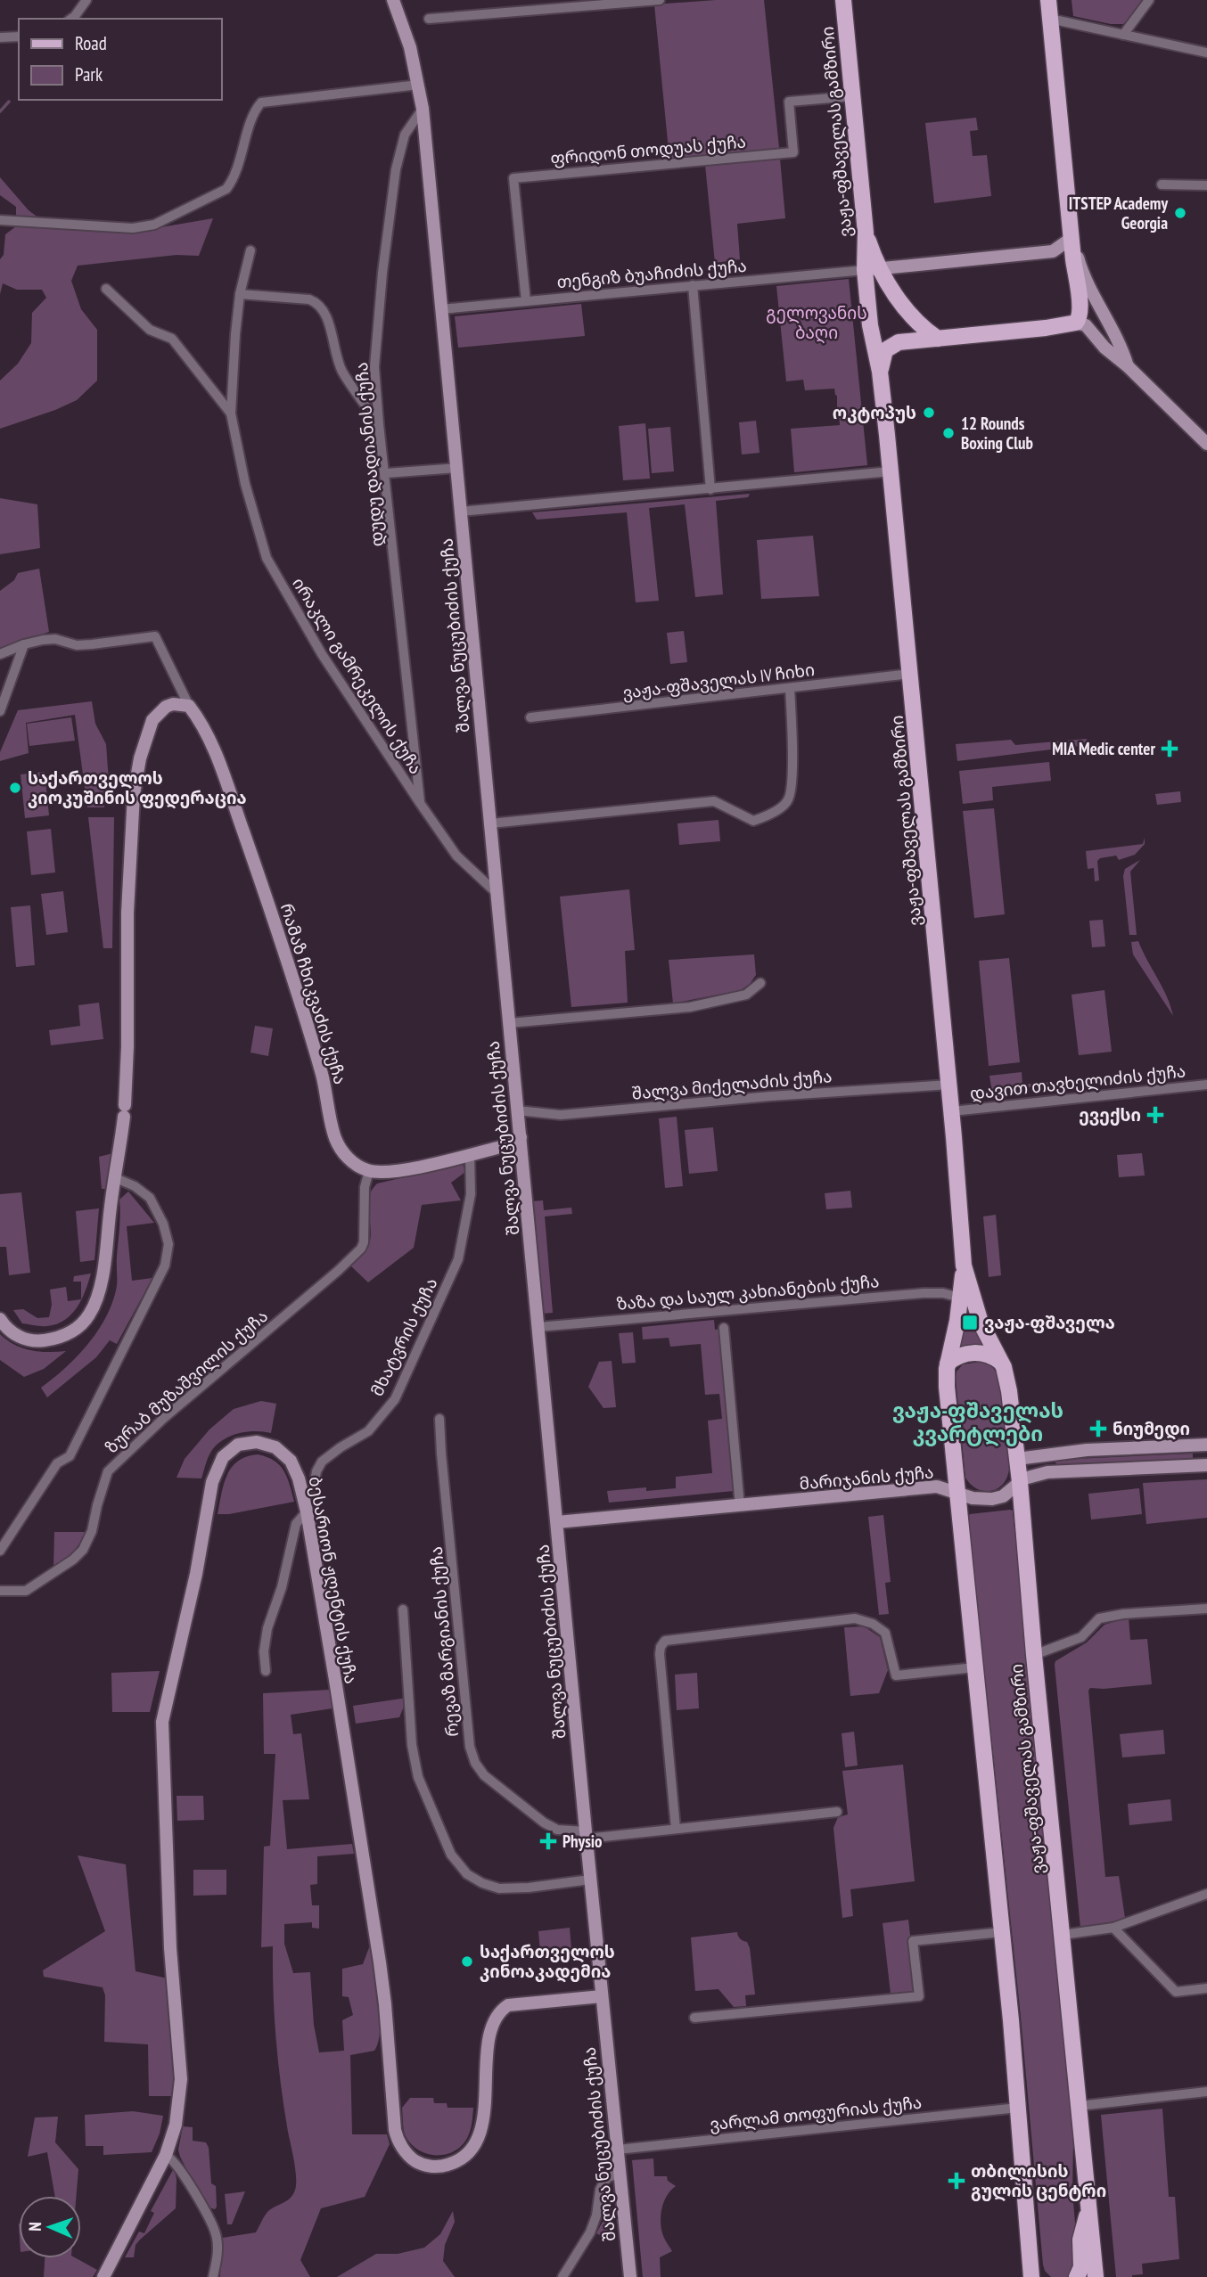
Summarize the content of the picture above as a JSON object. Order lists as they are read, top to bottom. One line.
{"streets":{"main road":["ვაჟა-ფშაველას გამზირი","შალვა ნუცუბიძის ქუჩა","რამაზ ჩხიკვაძის ქუჩა","მარიჯანის ქუჩა","ბესარიონ ჟღენტის ქუჩა"],"street":["ფრიდონ თოდუას ქუჩა","თენგიზ ბუაჩიძის ქუჩა","დუდუ დადიანის ქუჩა","ირაკლი გამრეკელის ქუჩა","ვაჟა-ფშაველას IV ჩიხი","დავით თავხელიძის ქუჩა","შალვა მიქელაძის ქუჩა","ზაზა და საულ კახიანების ქუჩა","მხატვრის ქუჩა","ზურაბ მუზაშვილის ქუჩა","რევაზ მარგიანის ქუჩა","ვარლამ თოფურიას ქუჩა"]},"crossings":[["ვაჟა-ფშაველას გამზირი","ფრიდონ თოდუას ქუჩა"],["ვაჟა-ფშაველას გამზირი","თენგიზ ბუაჩიძის ქუჩა"],["ვაჟა-ფშაველას გამზირი","ვაჟა-ფშაველას IV ჩიხი"],["ვაჟა-ფშაველას გამზირი","დავით თავხელიძის ქუჩა"],["ვაჟა-ფშაველას გამზირი","შალვა მიქელაძის ქუჩა"],["ვაჟა-ფშაველას გამზირი","ზაზა და საულ კახიანების ქუჩა"],["ვაჟა-ფშაველას გამზირი","მარიჯანის ქუჩა"],["ვაჟა-ფშაველას გამზირი","ვარლამ თოფურიას ქუჩა"],["ფრიდონ თოდუას ქუჩა","თენგიზ ბუაჩიძის ქუჩა"],["თენგიზ ბუაჩიძის ქუჩა","შალვა ნუცუბიძის ქუჩა"],["დუდუ დადიანის ქუჩა","შალვა ნუცუბიძის ქუჩა"],["დუდუ დადიანის ქუჩა","ირაკლი გამრეკელის ქუჩა"],["შალვა ნუცუბიძის ქუჩა","ირაკლი გამრეკელის ქუჩა"],["შალვა ნუცუბიძის ქუჩა","შალვა მიქელაძის ქუჩა"],["შალვა ნუცუბიძის ქუჩა","ზაზა და საულ კახიანების ქუჩა"],["შალვა ნუცუბიძის ქუჩა","მარიჯანის ქუჩა"],["შალვა ნუცუბიძის ქუჩა","ბესარიონ ჟღენტის ქუჩა"],["შალვა ნუცუბიძის ქუჩა","რევაზ მარგიანის ქუჩა"],["შალვა ნუცუბიძის ქუჩა","ვარლამ თოფურიას ქუჩა"],["რამაზ ჩხიკვაძის ქუჩა","ზურაბ მუზაშვილის ქუჩა"],["მხატვრის ქუჩა","ბესარიონ ჟღენტის ქუჩა"]],"districts":["ვაჟა-ფშაველას კვარტლები"],"parks":["გელოვანის ბაღი"],"places":{"other":["ITSTEP Academy Georgia","ოკტოპუს","12 Rounds Boxing Club","საქართველოს კიოკუშინის ფედერაცია","საქართველოს კინოაკადემია"],"health":["MIA Medic center","ევექსი","ნიუმედი","Physio","თბილისის გულის ცენტრი"],"transit":["ვაჟა-ფშაველა"]},"legend":["Road","Park"],"north":"left"}
